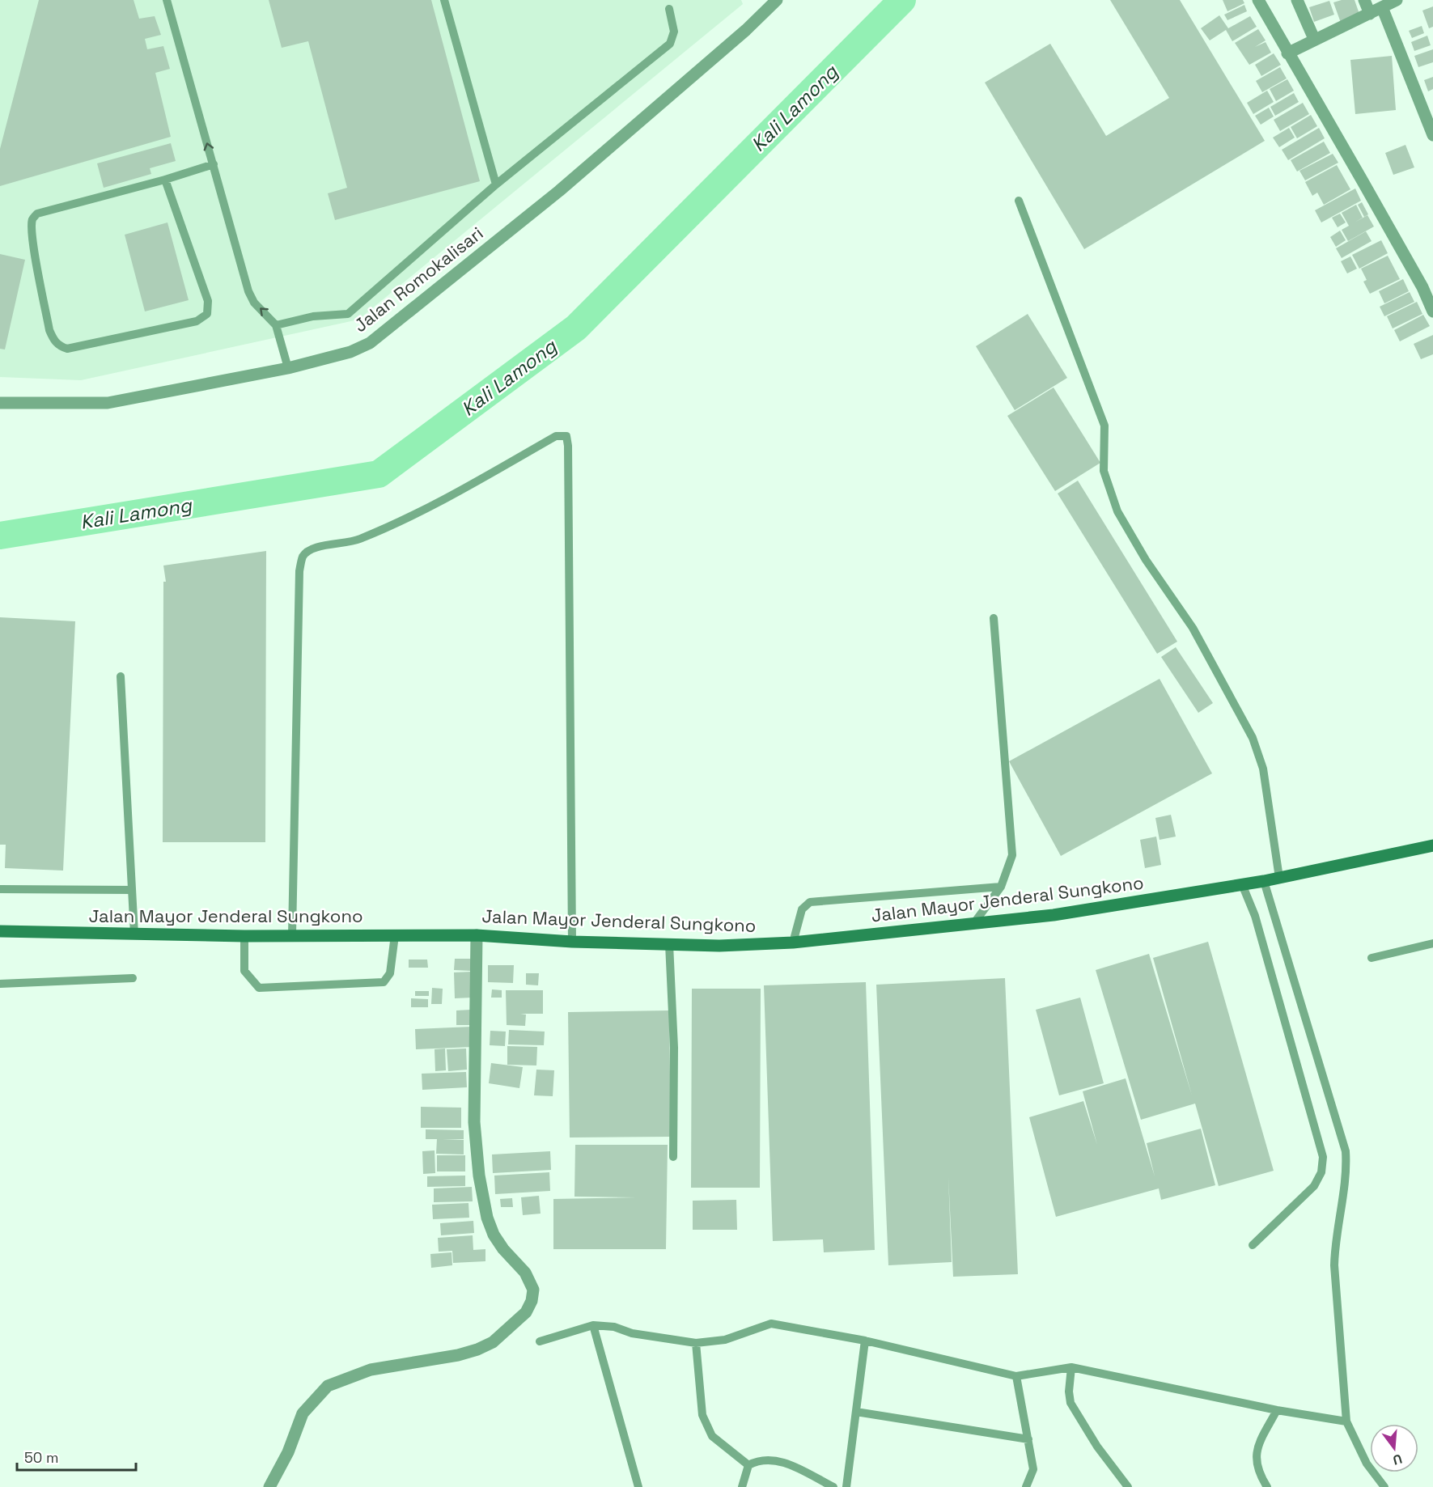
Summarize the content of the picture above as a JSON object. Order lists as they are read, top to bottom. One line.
{"streets":{"main road":["Jalan Mayor Jenderal Sungkono"],"street":["Jalan Romokalisari"]},"water":["Kali Lamong"],"scale_bar":"50 m","north":"bottom"}
